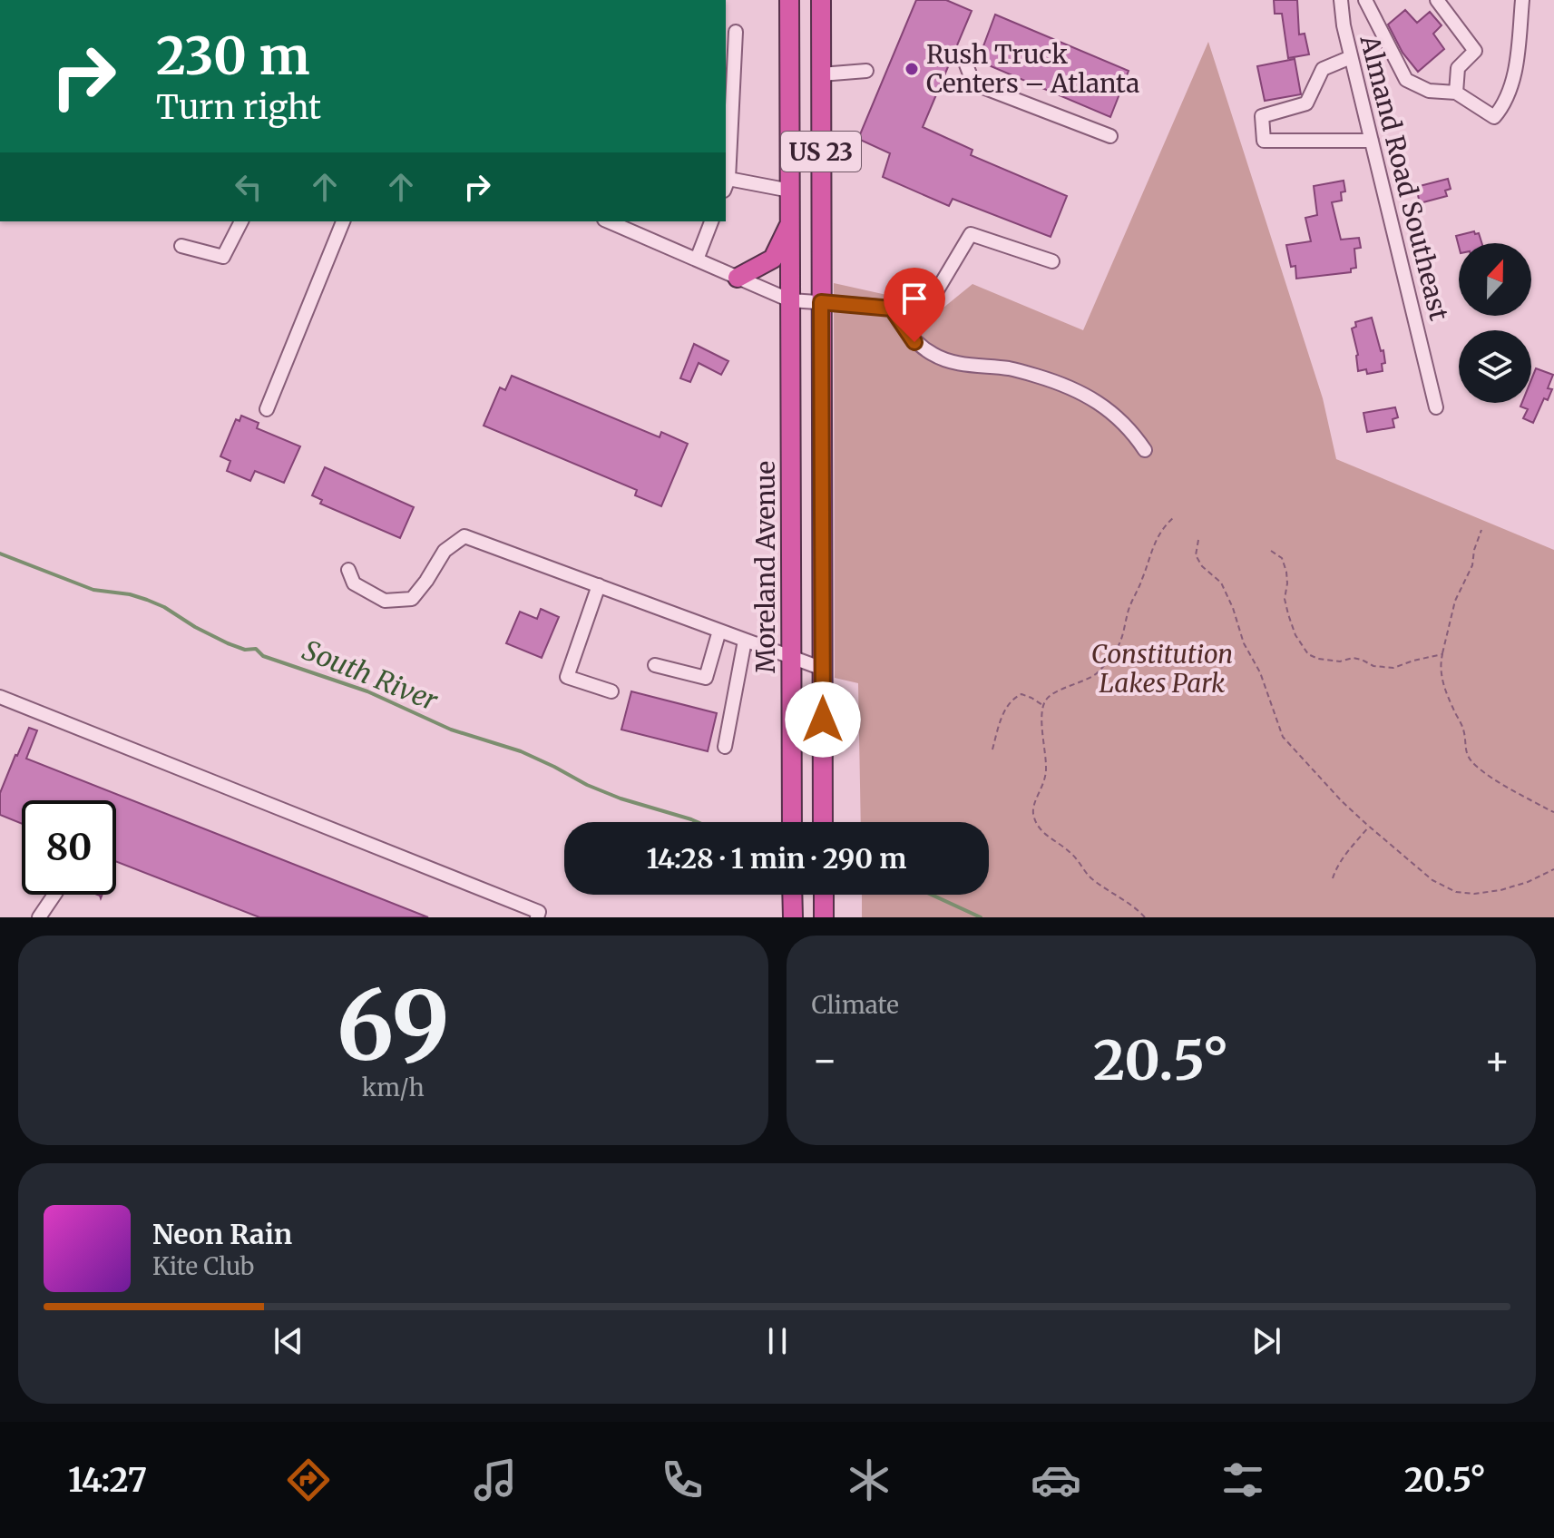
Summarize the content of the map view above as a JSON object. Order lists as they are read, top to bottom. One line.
{"streets":{"highway":["US 23","Moreland Avenue"],"street":["Almand Road Southeast"]},"crossings":[["US 23","Moreland Avenue"]],"water":["South River"],"parks":["Constitution Lakes Park"],"places":["Rush Truck Centers – Atlanta"],"north":"top","page":{"turn":["230 m","Turn right"],"limit":"80","trip":"14:28 · 1 min · 290 m","tile":[["69","km/h"],"Climate"],"heat":["−","20.5°","+"],"song":["Neon Rain","Kite Club"],"tabs":["14:27","20.5°"]}}
